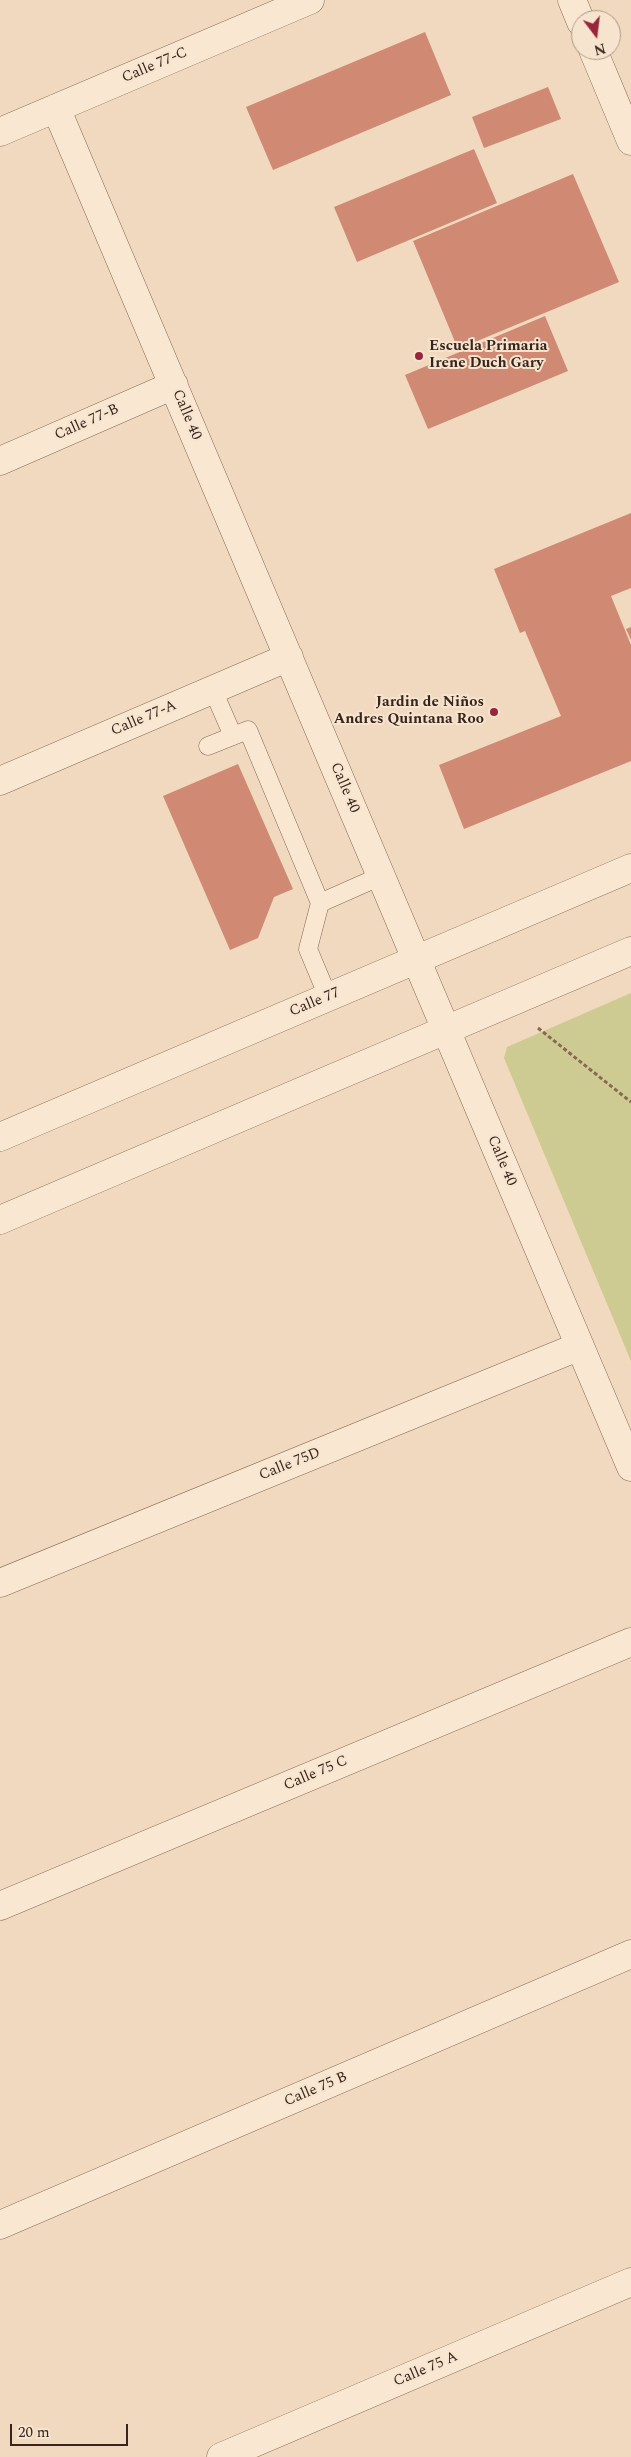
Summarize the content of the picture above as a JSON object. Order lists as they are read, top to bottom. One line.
{"streets":{"street":["Calle 77-C","Calle 40","Calle 77-B","Calle 77-A","Calle 77","Calle 75D","Calle 75 C","Calle 75 B","Calle 75 A"]},"crossings":[["Calle 77-C","Calle 40"],["Calle 40","Calle 77-B"],["Calle 40","Calle 77-A"],["Calle 40","Calle 77"],["Calle 40","Calle 75D"]],"places":["Escuela Primaria Irene Duch Gary","Jardin de Niños Andres Quintana Roo"],"scale_bar":"20 m","north":"bottom"}
